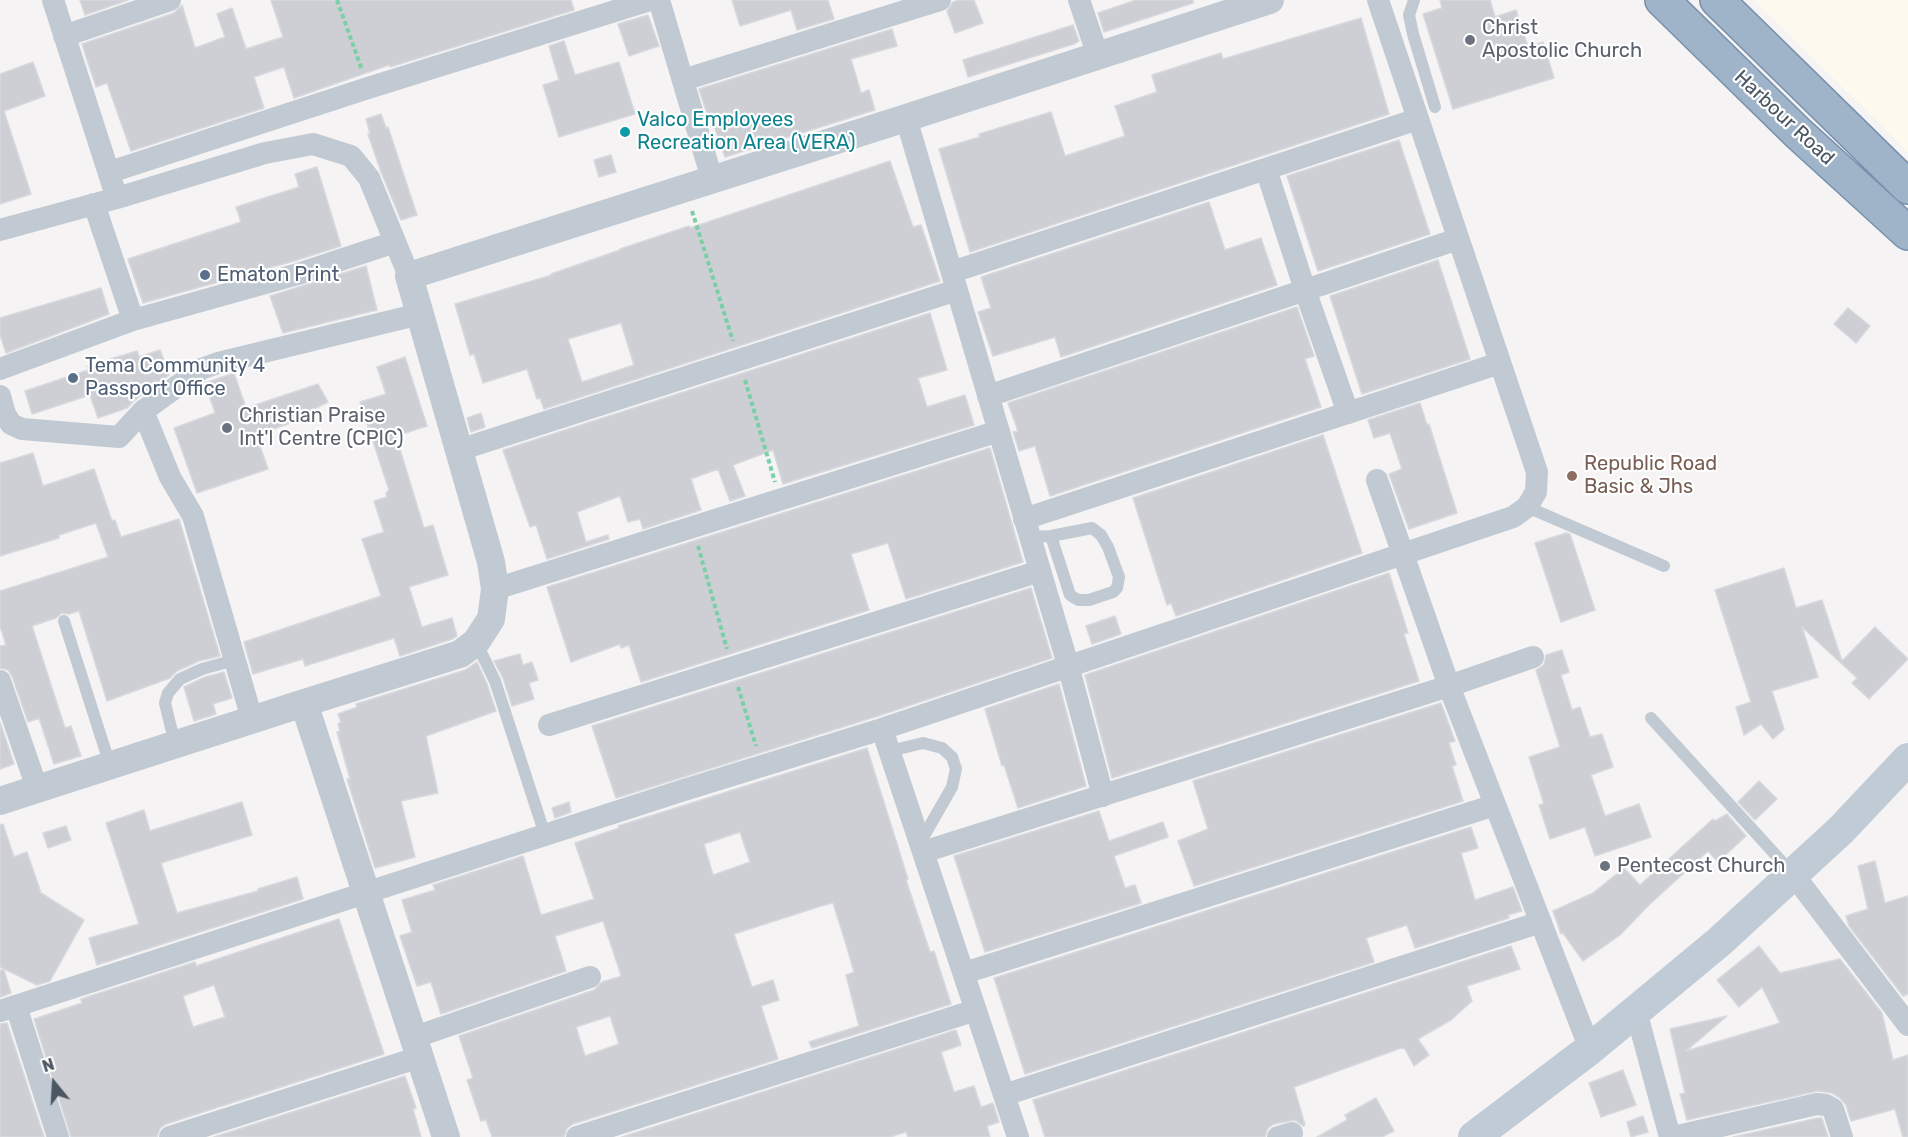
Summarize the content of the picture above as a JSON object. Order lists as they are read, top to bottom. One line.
{"streets":{"highway":["Harbour Road"]},"places":["Christ Apostolic Church","Valco Employees Recreation Area (VERA)","Ematon Print","Tema Community 4 Passport Office","Christian Praise Int'l Centre (CPIC)","Republic Road Basic & Jhs","Pentecost Church"],"north":"top"}
